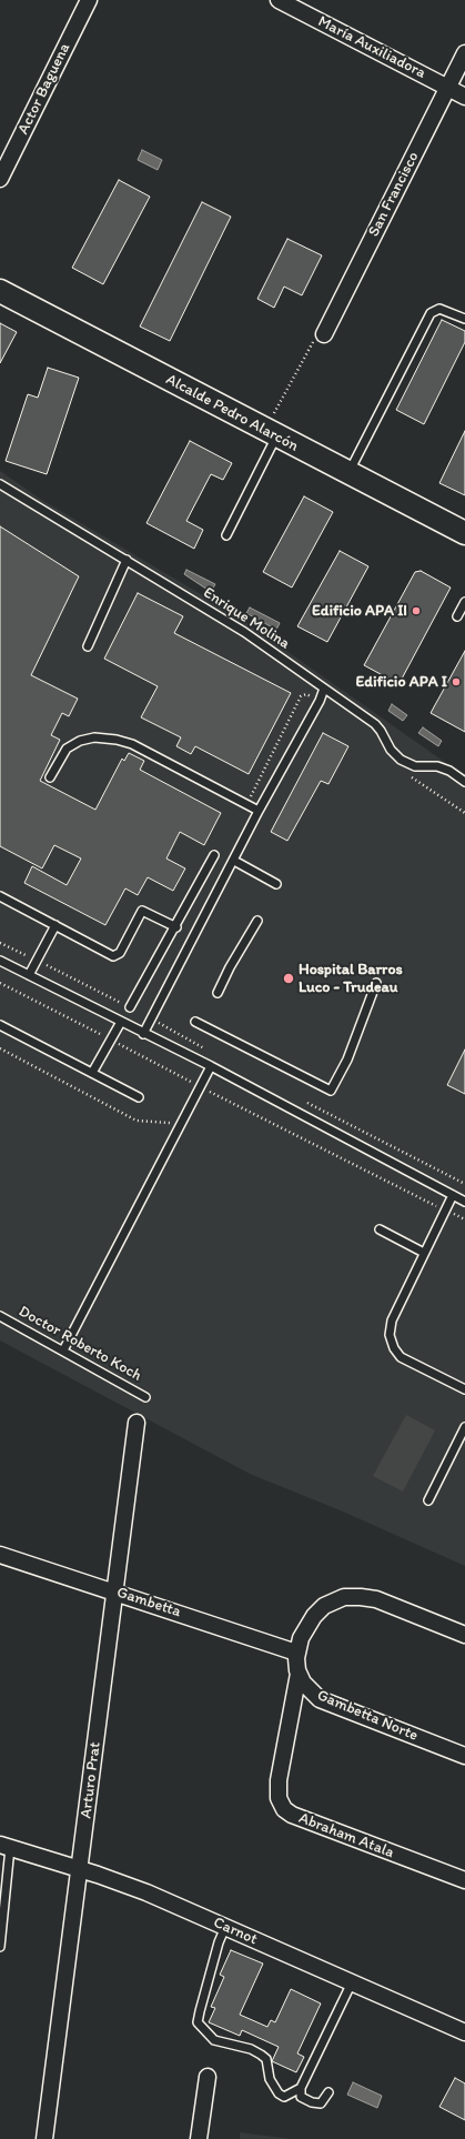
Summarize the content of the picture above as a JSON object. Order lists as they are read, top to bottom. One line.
{"streets":{"street":["María Auxiliadora","Actor Baguena","San Francisco","Alcalde Pedro Alarcón","Gambetta","Gambetta Norte","Arturo Prat","Abraham Atala","Carnot"],"lane":["Enrique Molina","Doctor Roberto Koch"]},"crossings":[["María Auxiliadora","San Francisco"],["Gambetta","Gambetta Norte"],["Gambetta","Arturo Prat"],["Gambetta Norte","Abraham Atala"],["Arturo Prat","Carnot"]],"places":["Edificio APA II","Edificio APA I","Hospital Barros Luco - Trudeau"]}
